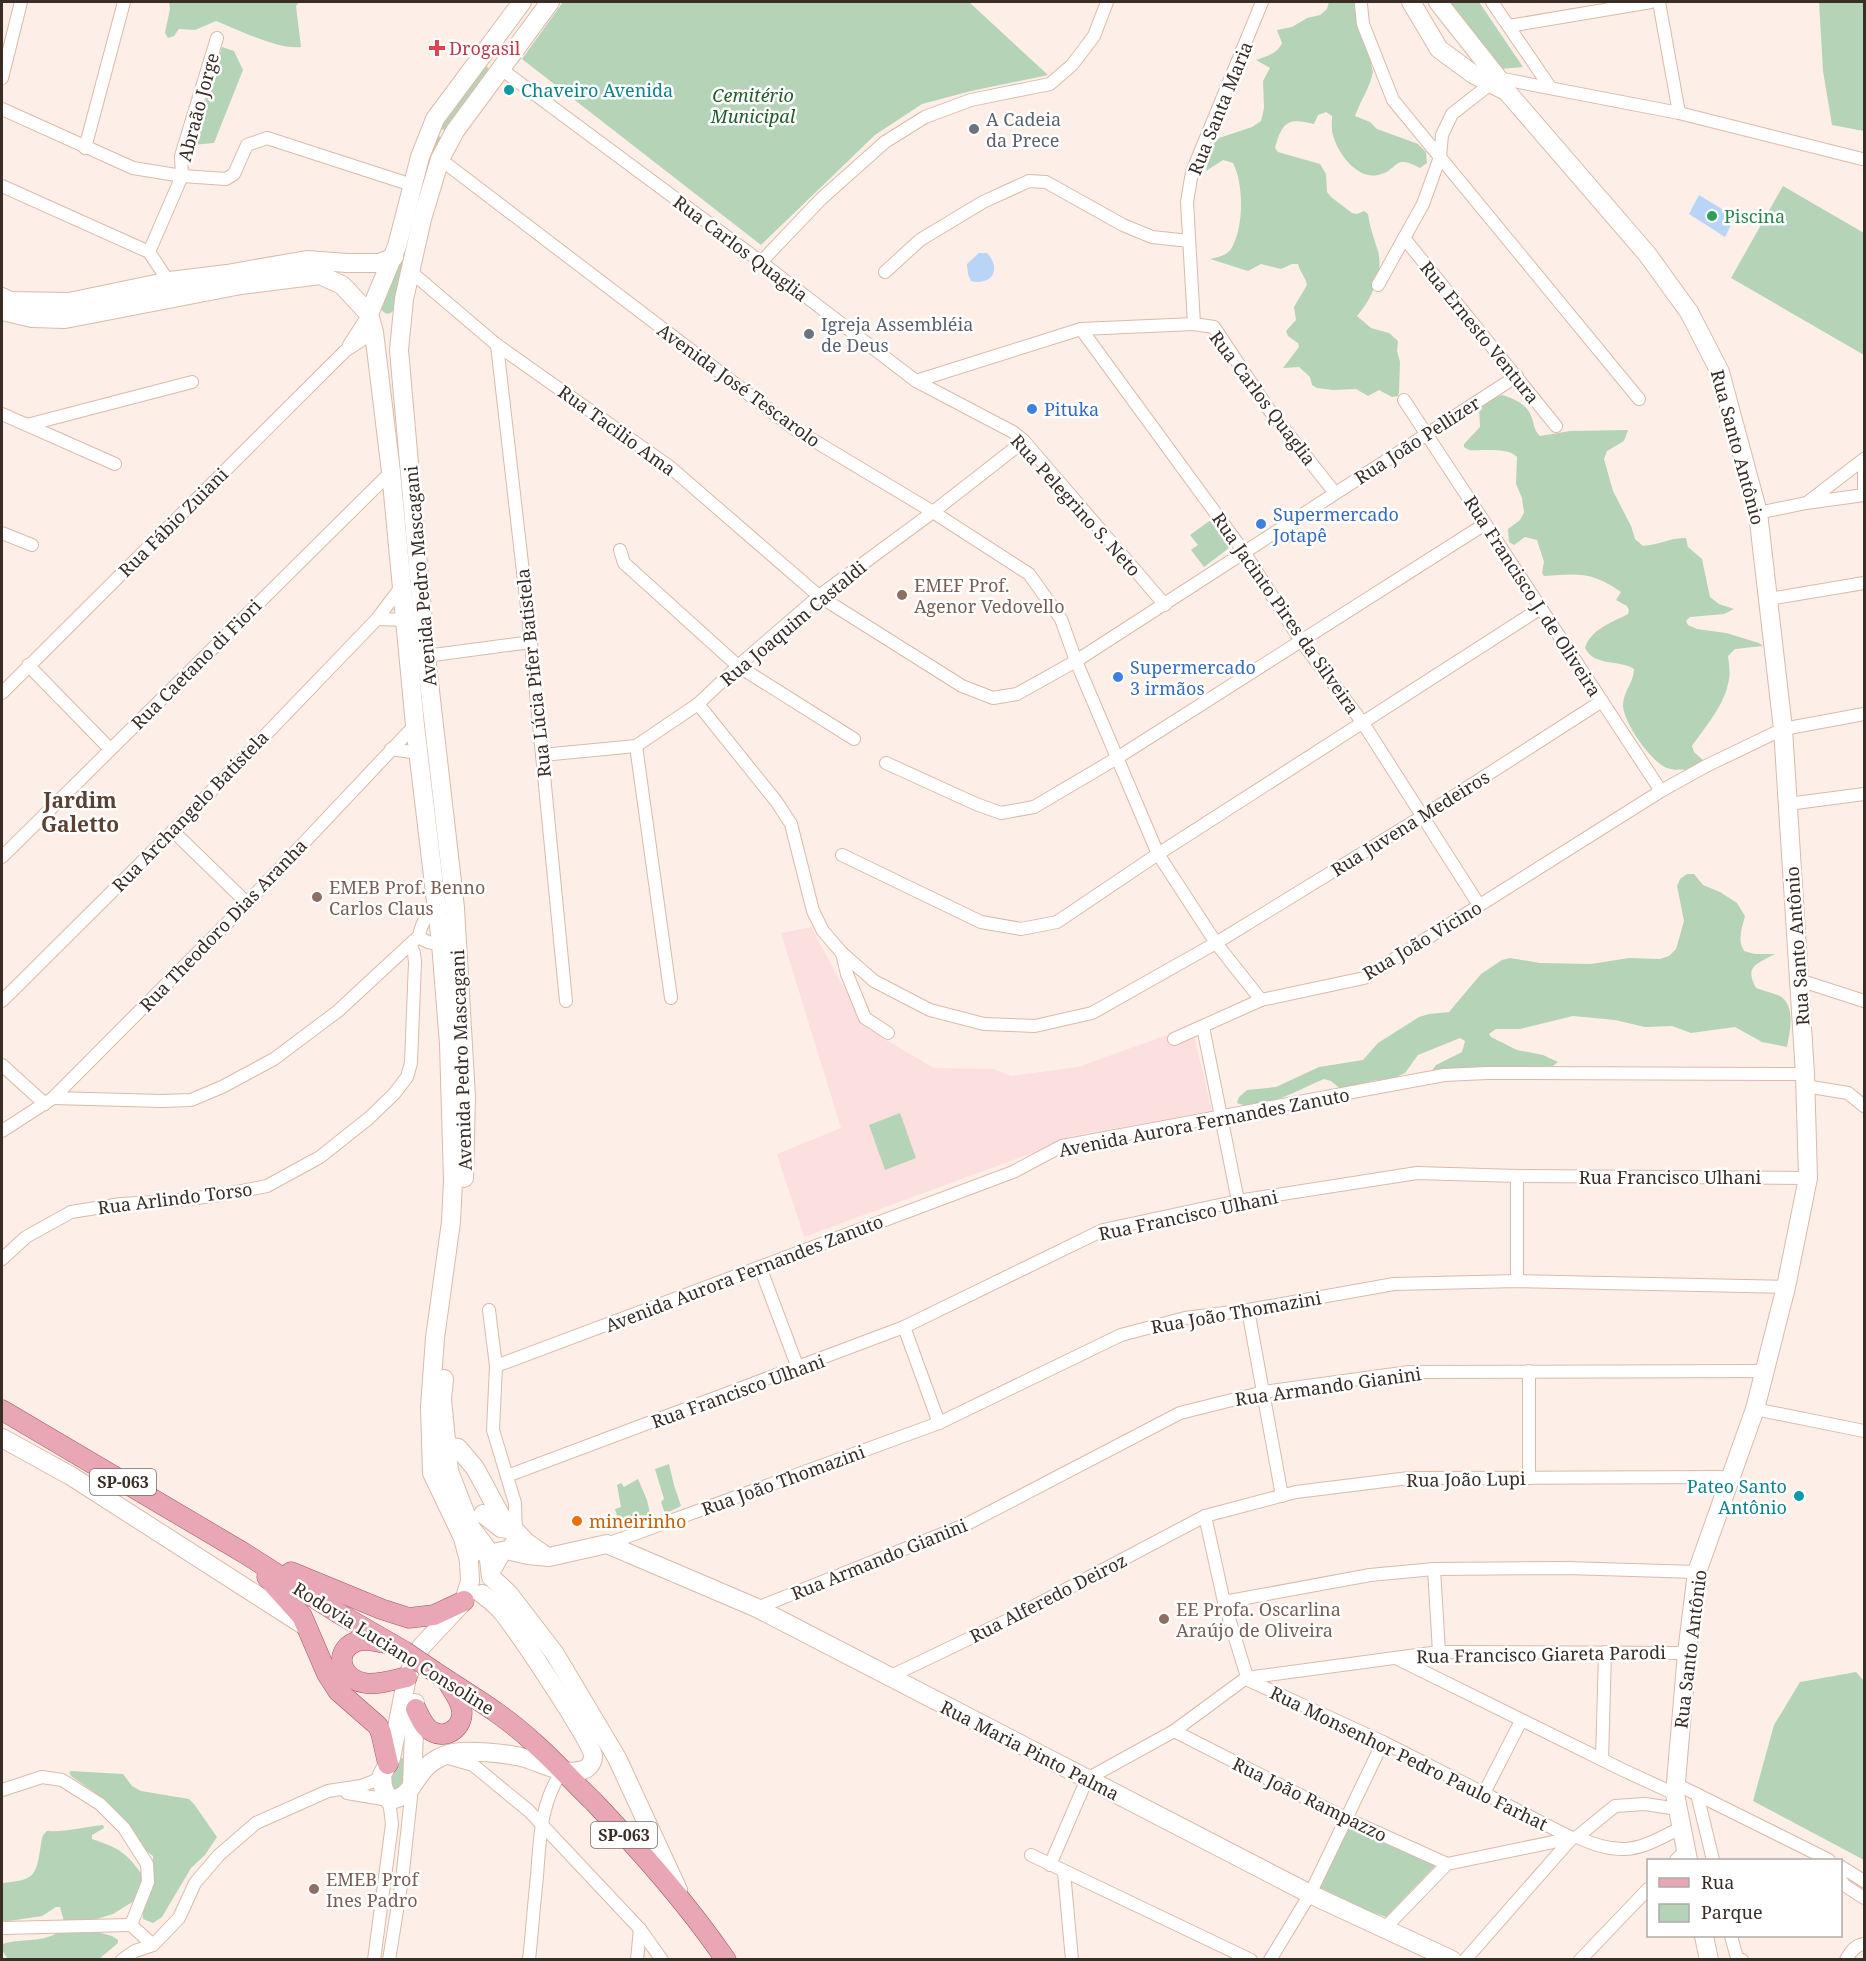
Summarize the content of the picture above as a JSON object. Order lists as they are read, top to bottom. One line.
{"streets":{"main road":["Rua Santo Antônio","Avenida Pedro Mascagani","Rua João Thomazini","SP-063","Rodovia Luciano Consoline","Rua Maria Pinto Palma"],"street":["Abraão Jorge","Rua Santa Maria","Rua Carlos Quaglia","Rua Ernesto Ventura","Avenida José Tescarolo","Rua Tacilio Ama","Rua João Pellizer","Rua Pelegrino S. Neto","Rua Fábio Zuiani","Rua Francisco J. de Oliveira","Rua Jacinto Pires da Silveira","Rua Joaquim Castaldi","Rua Caetano di Fiori","Rua Lúcia Pifer Batistela","Rua Archangelo Batistela","Rua Juvena Medeiros","Rua Theodoro Dias Aranha","Rua João Vicino","Avenida Aurora Fernandes Zanuto","Rua Francisco Ulhani","Rua Arlindo Torso","Rua Armando Gianini","Rua João Lupi","Rua Alferedo Deiroz","Rua Francisco Giareta Parodi","Rua Monsenhor Pedro Paulo Farhat","Rua João Rampazzo"]},"crossings":[["Rua Santa Maria","Rua Carlos Quaglia"],["Rua Carlos Quaglia","Rua João Pellizer"],["Rua Carlos Quaglia","Rua Pelegrino S. Neto"],["Rua Carlos Quaglia","Avenida Pedro Mascagani"],["Rua Carlos Quaglia","Rua Jacinto Pires da Silveira"],["Rua Ernesto Ventura","Rua João Pellizer"],["Avenida José Tescarolo","Rua Tacilio Ama"],["Avenida José Tescarolo","Rua João Pellizer"],["Avenida José Tescarolo","Avenida Pedro Mascagani"],["Avenida José Tescarolo","Rua Joaquim Castaldi"],["Rua Tacilio Ama","Rua João Pellizer"],["Rua Tacilio Ama","Avenida Pedro Mascagani"],["Rua Tacilio Ama","Rua Joaquim Castaldi"],["Rua Tacilio Ama","Rua Lúcia Pifer Batistela"],["Rua João Pellizer","Rua Pelegrino S. Neto"],["Rua João Pellizer","Rua Francisco J. de Oliveira"],["Rua João Pellizer","Rua Jacinto Pires da Silveira"],["Rua Santo Antônio","Rua João Vicino"],["Rua Santo Antônio","Avenida Aurora Fernandes Zanuto"],["Rua Santo Antônio","Rua Francisco Ulhani"],["Rua Santo Antônio","Rua João Thomazini"],["Rua Santo Antônio","Rua Armando Gianini"],["Rua Santo Antônio","Rua João Lupi"],["Rua Santo Antônio","Rua Francisco Giareta Parodi"],["Rua Santo Antônio","Rua Monsenhor Pedro Paulo Farhat"],["Rua Pelegrino S. Neto","Rua Joaquim Castaldi"],["Rua Fábio Zuiani","Avenida Pedro Mascagani"],["Avenida Pedro Mascagani","Rua Caetano di Fiori"],["Avenida Pedro Mascagani","Rua Archangelo Batistela"],["Avenida Pedro Mascagani","Rua Theodoro Dias Aranha"],["Rua Francisco J. de Oliveira","Rua Juvena Medeiros"],["Rua Francisco J. de Oliveira","Rua João Vicino"],["Rua Jacinto Pires da Silveira","Rua Juvena Medeiros"],["Rua Jacinto Pires da Silveira","Rua João Vicino"],["Rua Joaquim Castaldi","Rua Lúcia Pifer Batistela"],["Rua Joaquim Castaldi","Rua Juvena Medeiros"],["Rua João Thomazini","Rua Maria Pinto Palma"],["Rua Armando Gianini","Rua Maria Pinto Palma"],["Rua João Lupi","Rua Alferedo Deiroz"],["Rua Alferedo Deiroz","Rua Maria Pinto Palma"],["Rua Francisco Giareta Parodi","Rua Maria Pinto Palma"],["Rua Francisco Giareta Parodi","Rua Monsenhor Pedro Paulo Farhat"],["Rua Francisco Giareta Parodi","Rua João Rampazzo"]],"districts":["Jardim Galetto"],"parks":["Cemitério Municipal"],"places":{"health":["Drogasil"],"other":["Chaveiro Avenida","A Cadeia da Prece","Piscina","Igreja Assembléia de Deus","Pituka","Supermercado Jotapê","EMEF Prof. Agenor Vedovello","Supermercado 3 irmãos","EMEB Prof. Benno Carlos Claus","Pateo Santo Antônio","mineirinho","EE Profa. Oscarlina Araújo de Oliveira","EMEB Prof Ines Padro"]},"legend":["Rua","Parque"]}
